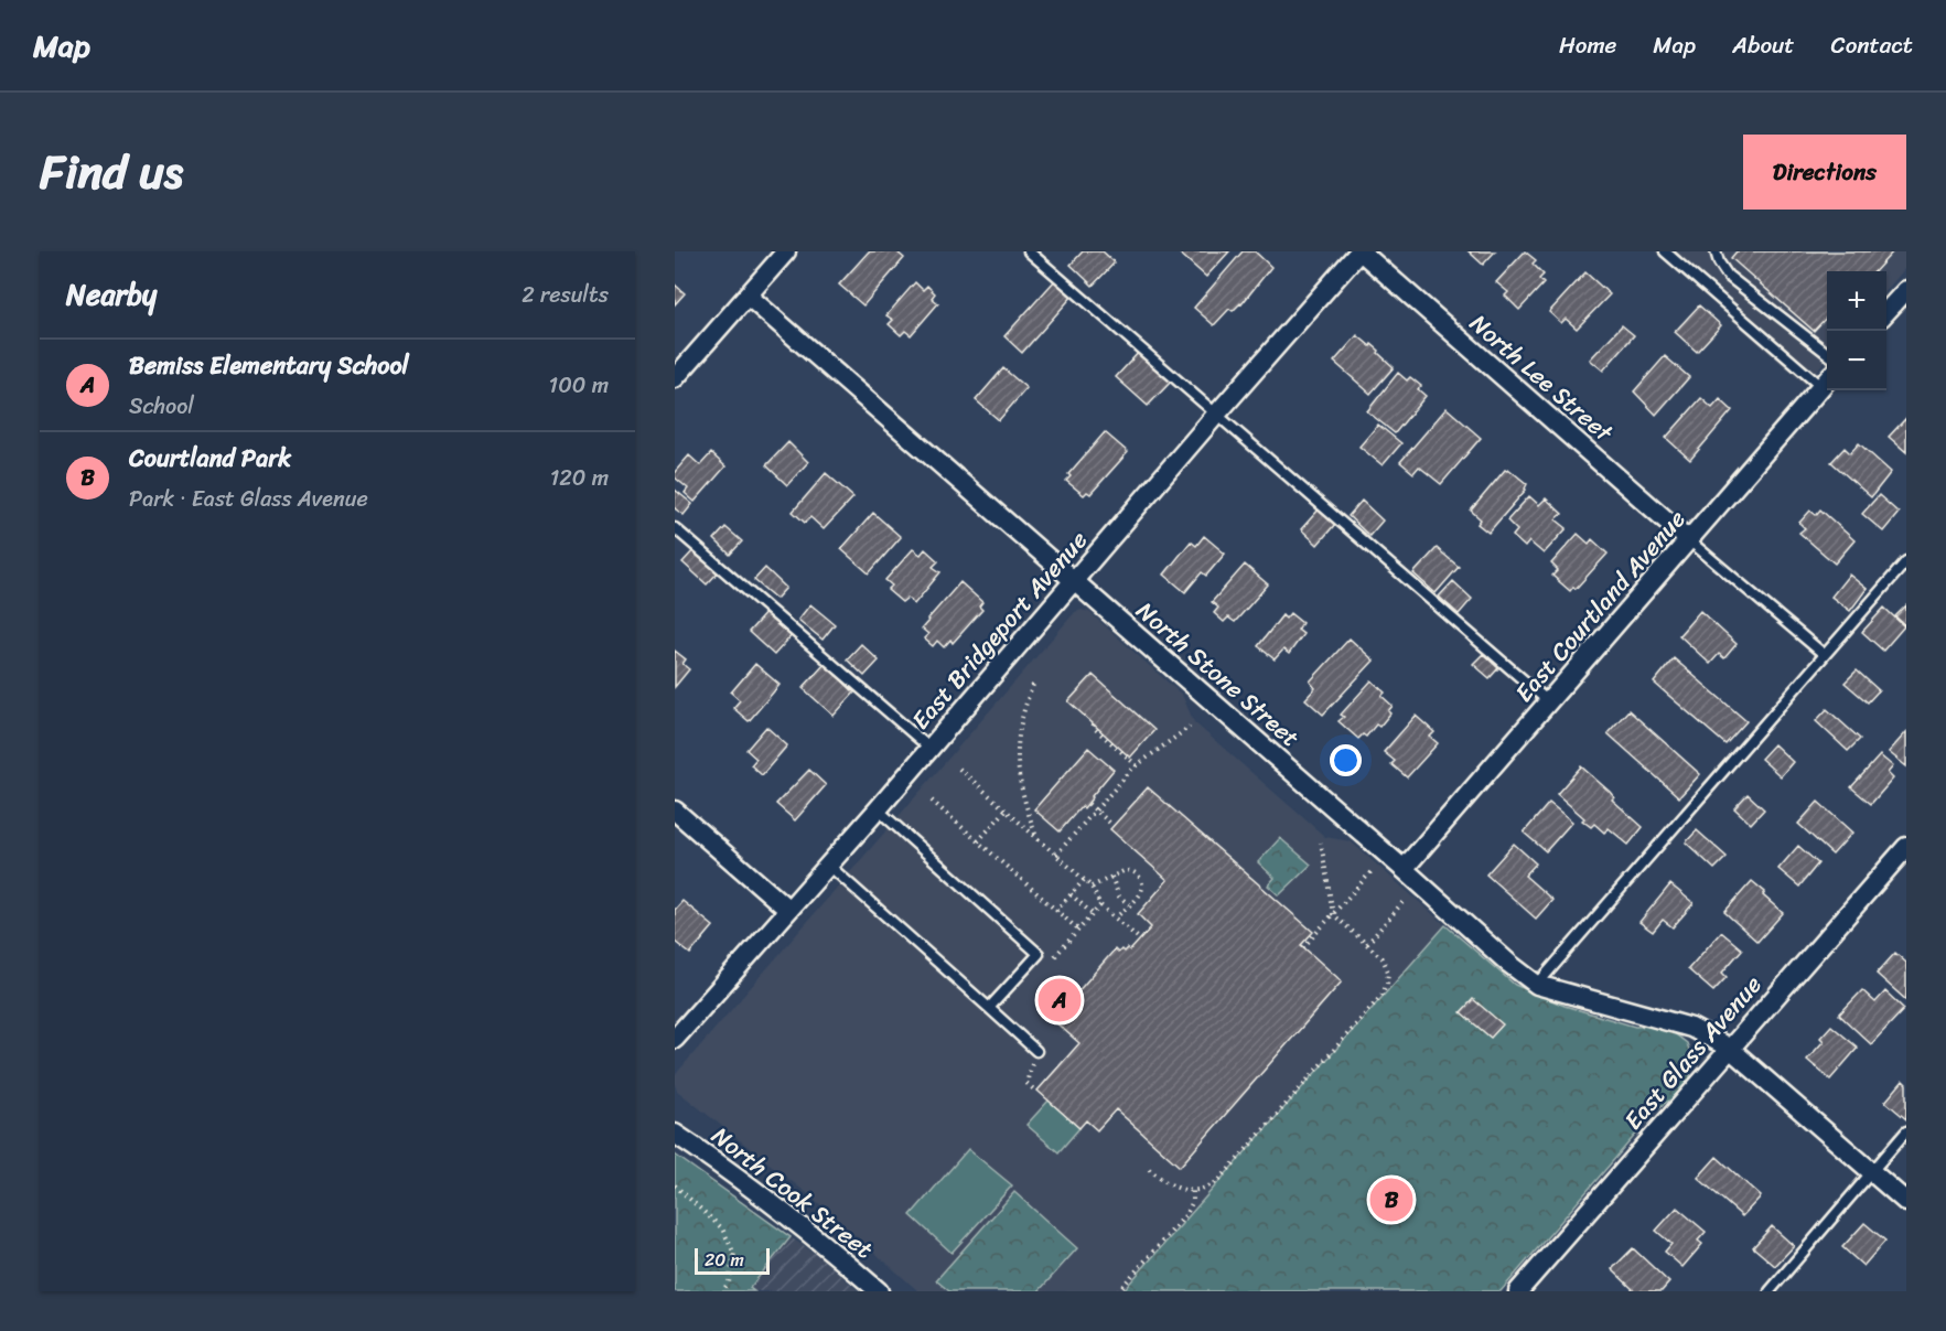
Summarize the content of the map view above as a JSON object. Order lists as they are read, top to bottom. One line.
{"streets":{"street":["North Lee Street","East Courtland Avenue","East Bridgeport Avenue","North Stone Street","East Glass Avenue","North Cook Street"]},"crossings":[["North Lee Street","East Courtland Avenue"],["North Lee Street","East Bridgeport Avenue"],["East Courtland Avenue","North Stone Street"],["East Bridgeport Avenue","North Stone Street"],["North Stone Street","East Glass Avenue"]],"scale_bar":"20 m","page":{"header":"Map","nav":["Home","Map","About","Contact"],"title":"Find us","buttons":"Directions","heading":["Nearby","2 results"],"map_buttons":["+","−"],"list":[{"mark":"A","name":"Bemiss Elementary School","note":"School","value":"100 m"},{"mark":"B","name":"Courtland Park","note":"Park · East Glass Avenue","value":"120 m"}],"pins":["A","B"],"scale":"20 m"}}
